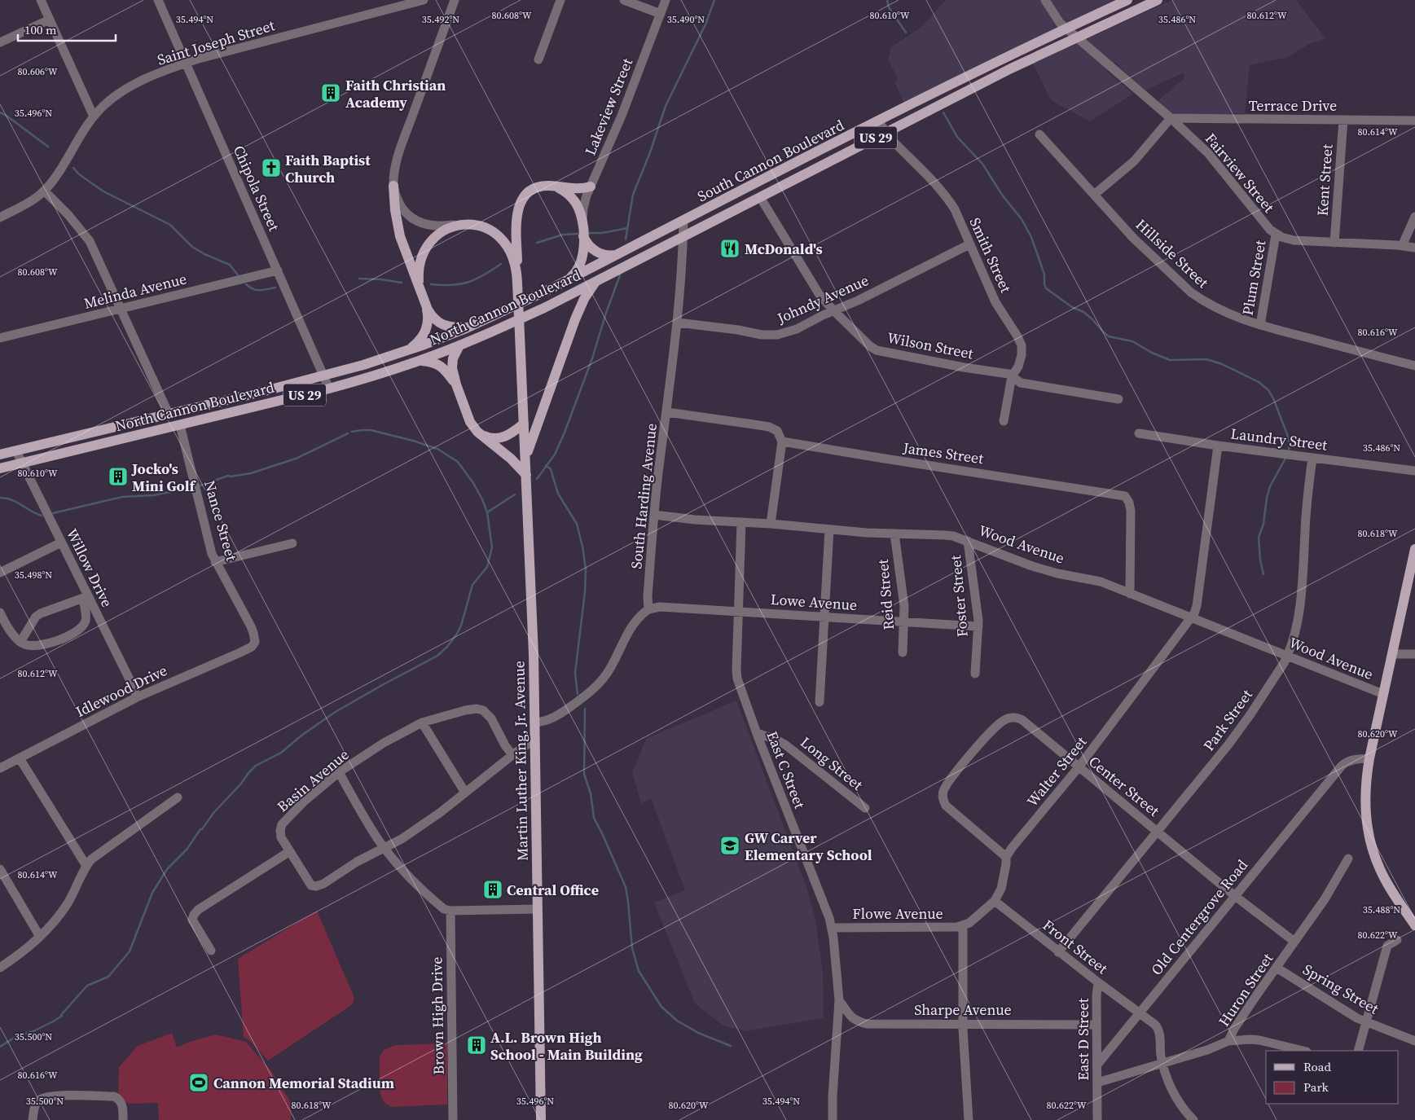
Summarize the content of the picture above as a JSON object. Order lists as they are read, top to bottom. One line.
{"streets":{"main road":["US 29","South Cannon Boulevard","North Cannon Boulevard","Martin Luther King, Jr. Avenue"],"street":["Saint Joseph Street","Terrace Drive","Lakeview Street","Fairview Street","Kent Street","Chipola Street","Hillside Street","Smith Street","Plum Street","Melinda Avenue","Johndy Avenue","Wilson Street","Laundry Street","James Street","South Harding Avenue","Nance Street","Wood Avenue","Willow Drive","Reid Street","Foster Street","Lowe Avenue","Idlewood Drive","Park Street","Long Street","East C Street","Walter Street","Basin Avenue","Center Street","Flowe Avenue","Old Centergrove Road","Front Street","Spring Street","Huron Street","Sharpe Avenue","Brown High Drive","East D Street"]},"crossings":[["Saint Joseph Street","Chipola Street"],["Terrace Drive","Fairview Street"],["Terrace Drive","Kent Street"],["South Cannon Boulevard","Fairview Street"],["South Cannon Boulevard","Smith Street"],["South Cannon Boulevard","North Cannon Boulevard"],["South Cannon Boulevard","Wilson Street"],["South Cannon Boulevard","South Harding Avenue"],["Fairview Street","Kent Street"],["Fairview Street","Plum Street"],["Chipola Street","Melinda Avenue"],["Chipola Street","North Cannon Boulevard"],["Hillside Street","Plum Street"],["Smith Street","Johndy Avenue"],["Smith Street","Wilson Street"],["Johndy Avenue","Wilson Street"],["Johndy Avenue","South Harding Avenue"],["North Cannon Boulevard","Nance Street"],["North Cannon Boulevard","Willow Drive"],["Laundry Street","Park Street"],["Laundry Street","Walter Street"],["James Street","Wood Avenue"],["South Harding Avenue","Wood Avenue"],["South Harding Avenue","Lowe Avenue"],["Nance Street","Idlewood Drive"],["Wood Avenue","Reid Street"],["Wood Avenue","Foster Street"],["Wood Avenue","Park Street"],["Wood Avenue","East C Street"],["Wood Avenue","Walter Street"],["Willow Drive","Idlewood Drive"],["Reid Street","Lowe Avenue"],["Foster Street","Lowe Avenue"],["Lowe Avenue","East C Street"],["Park Street","Center Street"],["Park Street","Front Street"],["Long Street","East C Street"],["East C Street","Flowe Avenue"],["East C Street","Sharpe Avenue"],["Walter Street","Center Street"],["Walter Street","Flowe Avenue"],["Walter Street","Front Street"],["Center Street","Old Centergrove Road"],["Center Street","Huron Street"],["Old Centergrove Road","Front Street"],["Old Centergrove Road","East D Street"],["Front Street","East D Street"],["Spring Street","Huron Street"],["Huron Street","East D Street"],["Sharpe Avenue","East D Street"]],"places":{"building":["Faith Christian Academy","Jocko's Mini Golf","Central Office","A.L. Brown High School - Main Building"],"church":["Faith Baptist Church"],"restaurant":["McDonald's"],"school or university":["GW Carver Elementary School"],"sports":["Cannon Memorial Stadium"]},"legend":["Road","Park"],"scale_bar":"100 m","coordinates":["80.608°W","80.610°W","80.612°W","35.494°N","35.492°N","35.490°N","35.486°N","80.606°W","35.496°N","80.614°W","80.616°W","80.618°W","35.498°N","80.620°W","35.488°N","80.622°W","35.500°N"]}
